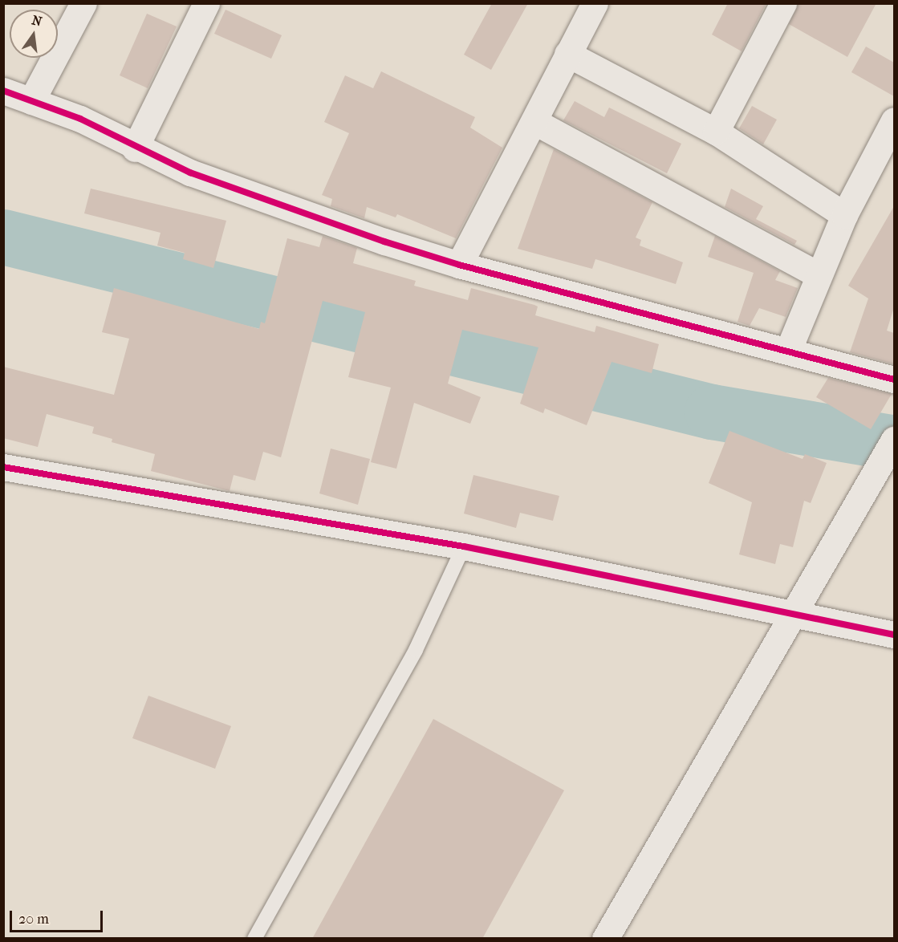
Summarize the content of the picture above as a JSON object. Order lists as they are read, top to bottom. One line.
{"scale_bar":"20 m","north":"top"}
